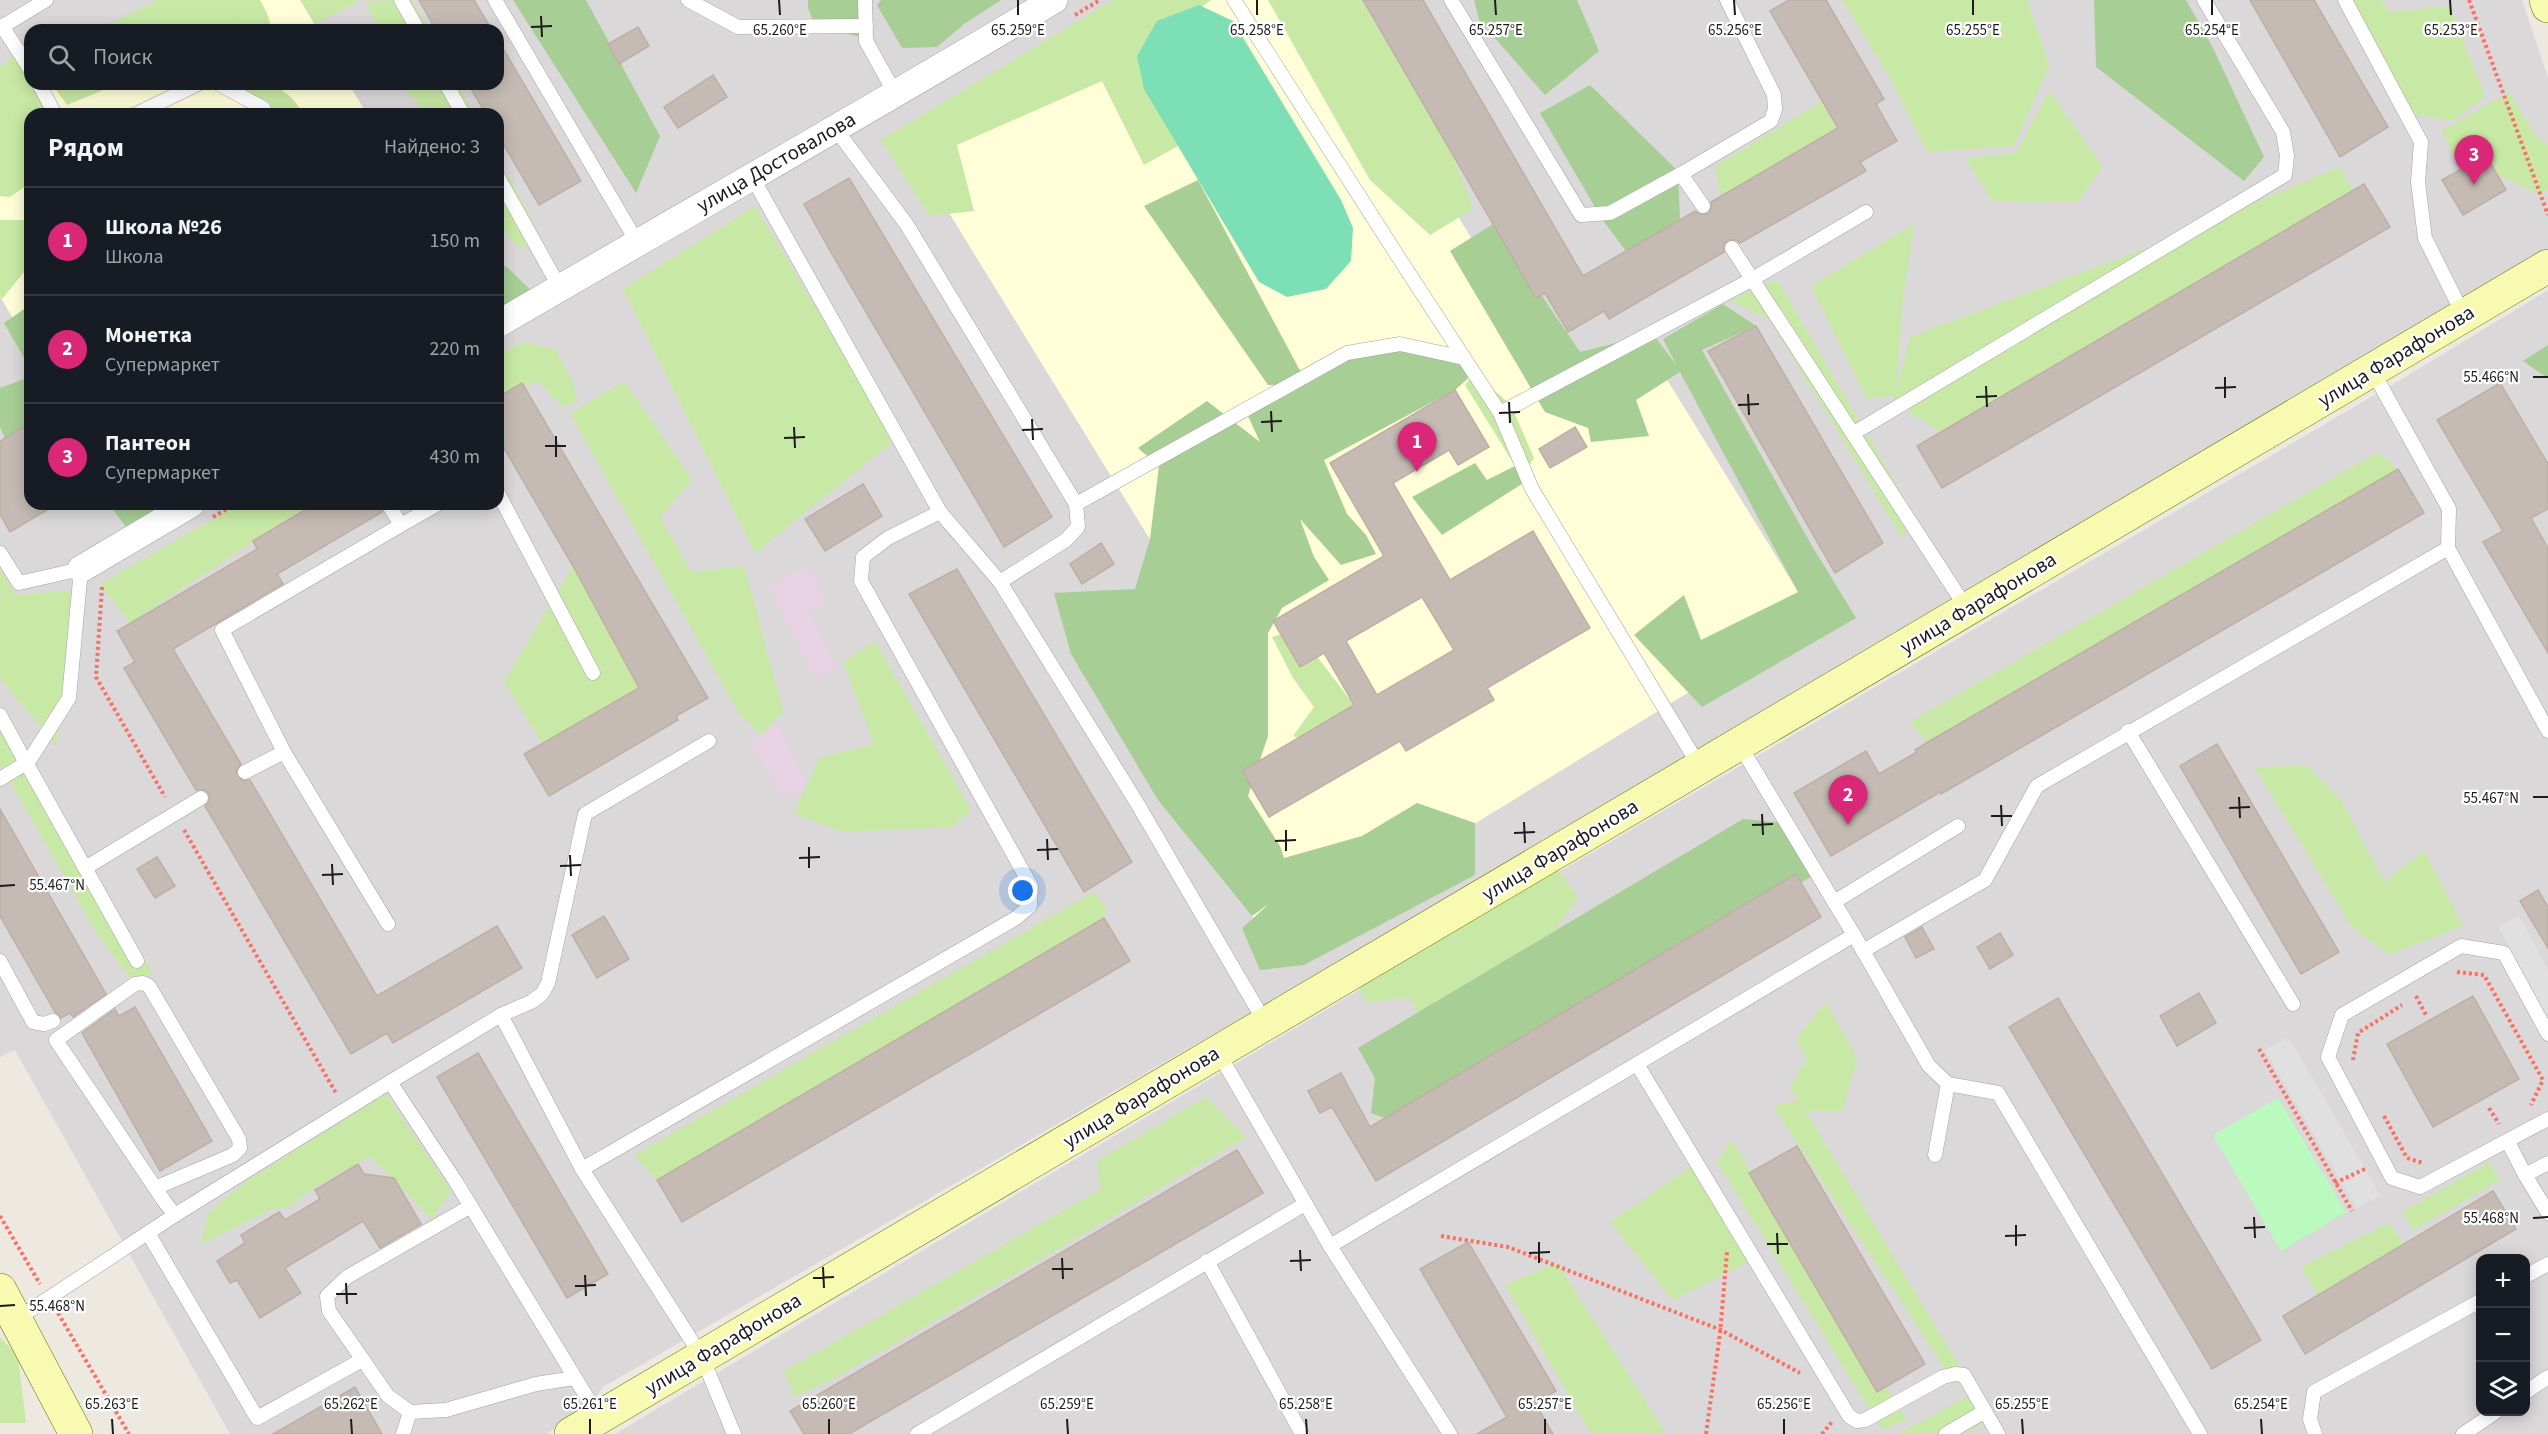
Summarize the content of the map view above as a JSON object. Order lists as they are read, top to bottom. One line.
{"streets":{"street":["улица Достовалова","улица Фарафонова"]},"page":{"search":"Поиск","heading":["Рядом","Найдено: 3"],"pins":["3","1","2"],"list":[{"mark":"1","name":"Школа №26","note":"Школа","value":"150 m"},{"mark":"2","name":"Монетка","note":"Супермаркет","value":"220 m"},{"mark":"3","name":"Пантеон","note":"Супермаркет","value":"430 m"}],"map_buttons":["+","−"]},"coordinates":["65.260°E","65.259°E","65.258°E","65.257°E","65.256°E","65.255°E","65.254°E","65.253°E","55.466°N","55.467°N","55.468°N","65.263°E","65.262°E","65.261°E"]}
